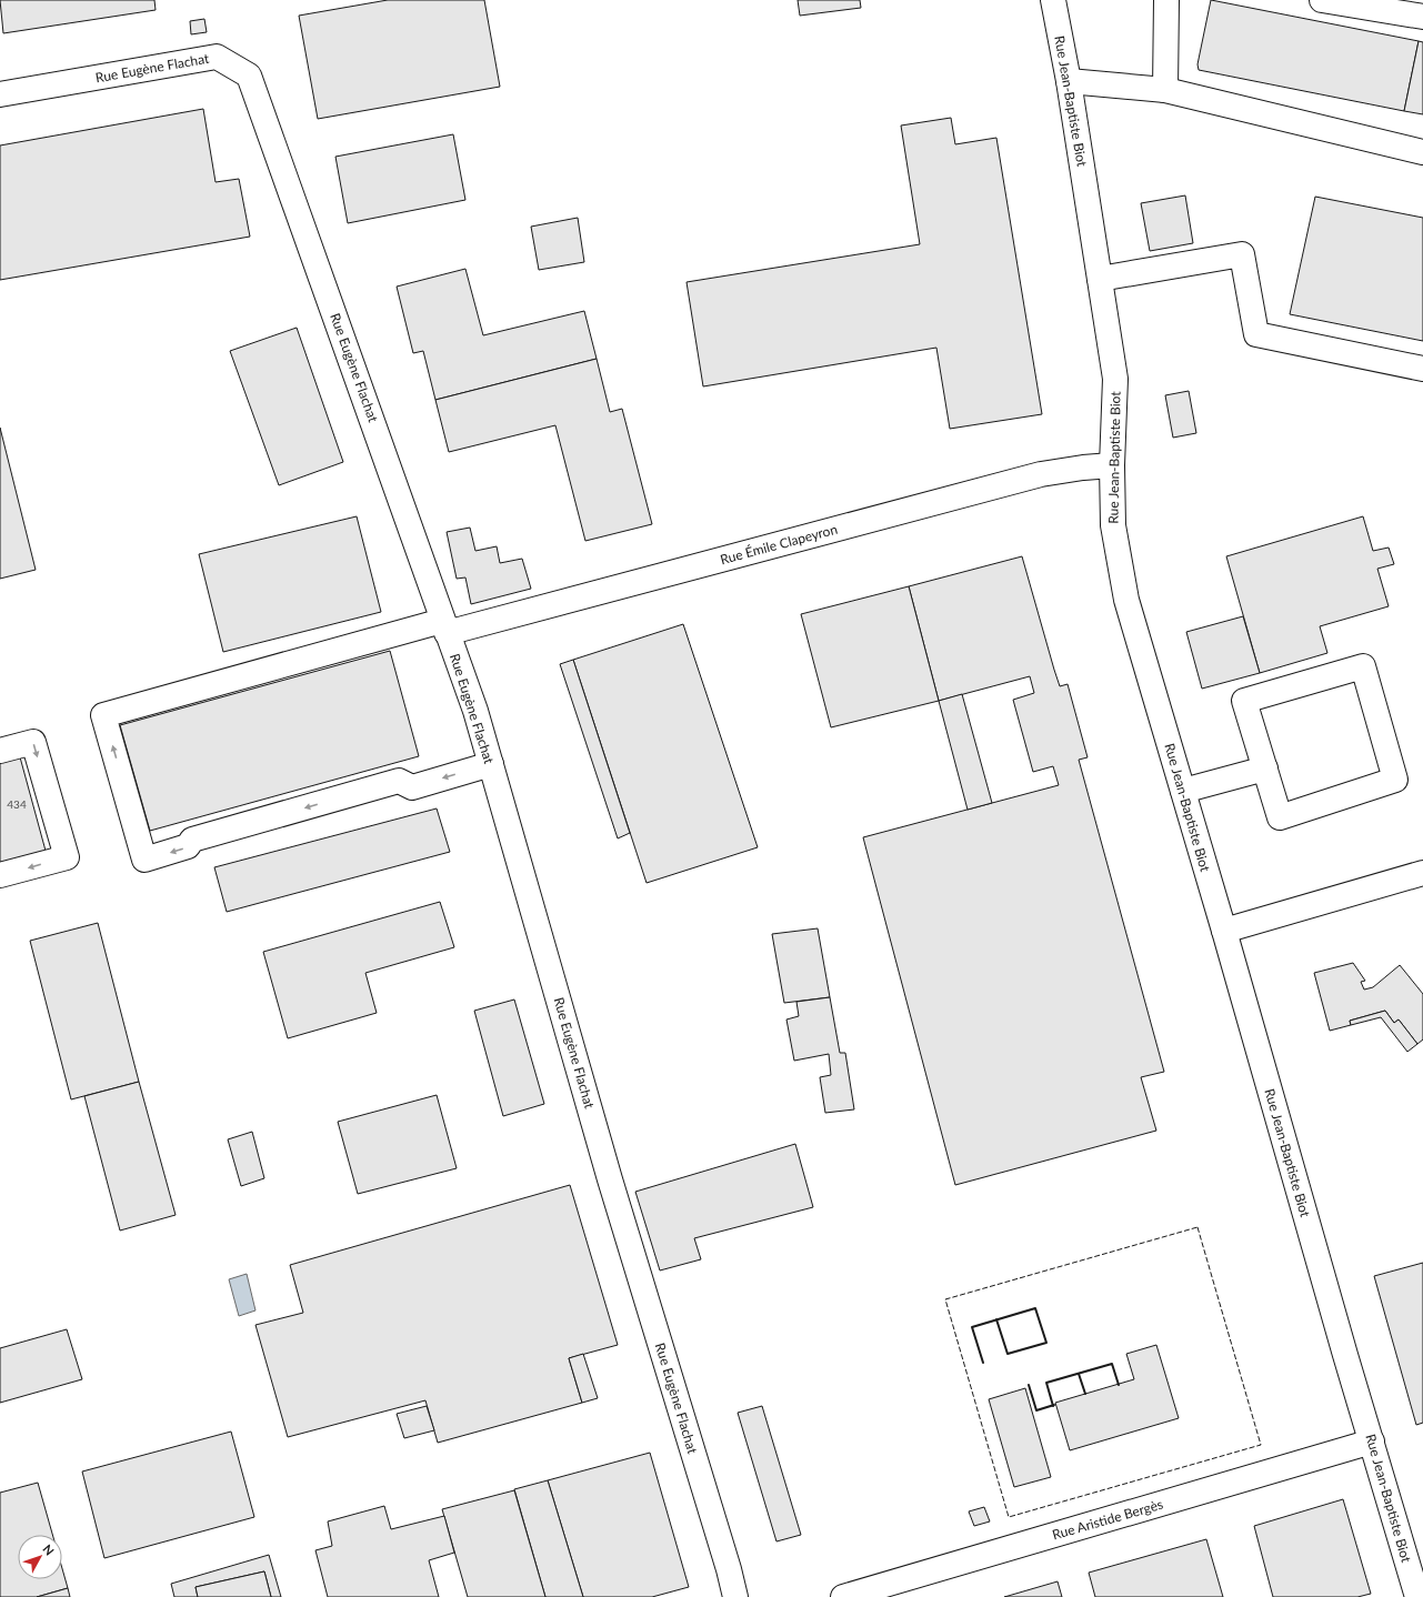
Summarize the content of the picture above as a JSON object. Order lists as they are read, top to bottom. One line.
{"streets":{"street":["Rue Eugène Flachat","Rue Jean-Baptiste Biot","Rue Émile Clapeyron","Rue Aristide Bergès"]},"crossings":[["Rue Eugène Flachat","Rue Émile Clapeyron"],["Rue Jean-Baptiste Biot","Rue Émile Clapeyron"],["Rue Jean-Baptiste Biot","Rue Aristide Bergès"]],"house_numbers":["434"],"north":"top right"}
